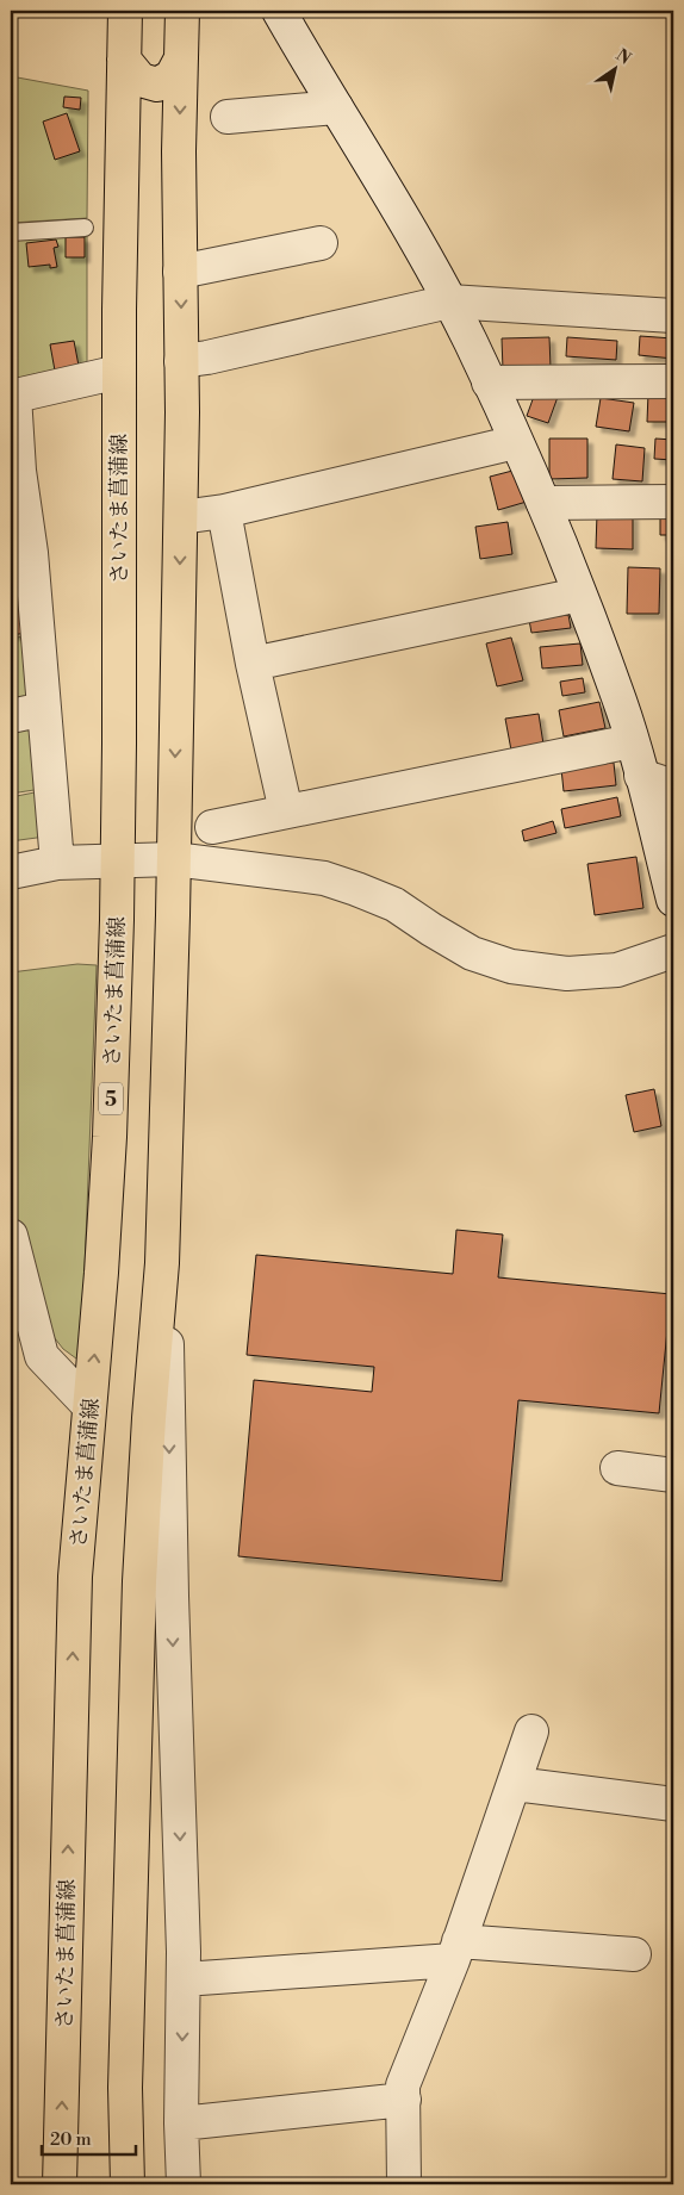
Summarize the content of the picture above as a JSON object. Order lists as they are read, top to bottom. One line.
{"streets":{"main road":["さいたま菖蒲線","5"]},"scale_bar":"20 m","north":"top right"}
